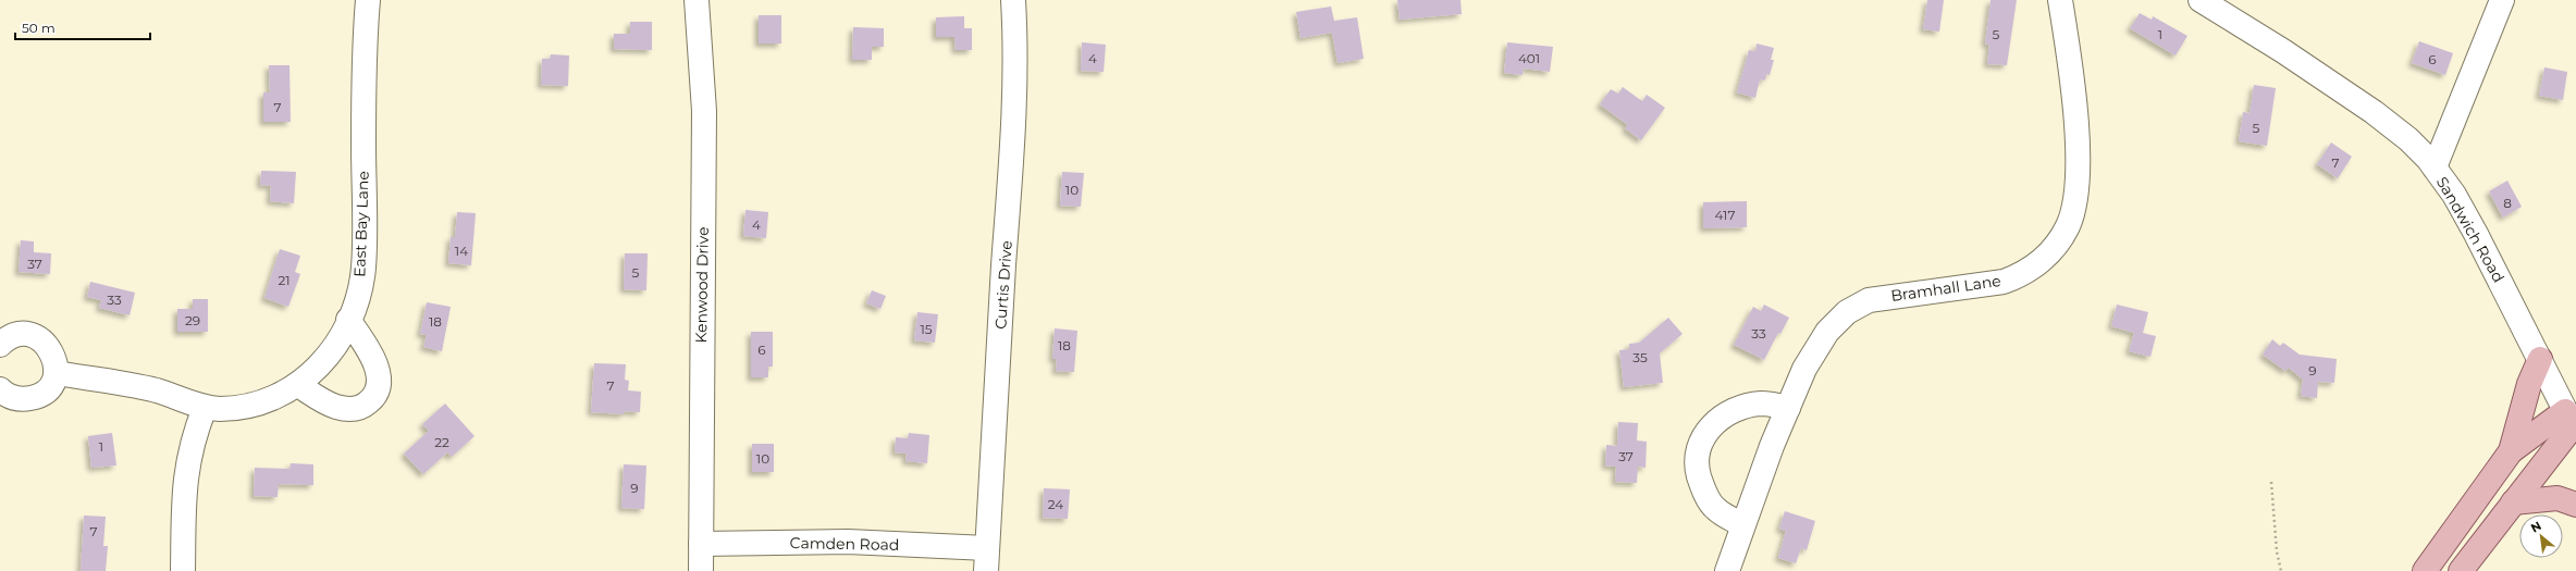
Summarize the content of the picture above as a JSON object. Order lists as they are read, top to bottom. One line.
{"streets":{"street":["East Bay Lane","Sandwich Road","Kenwood Drive","Curtis Drive","Bramhall Lane","Camden Road"]},"crossings":[["Kenwood Drive","Camden Road"],["Curtis Drive","Camden Road"]],"house_numbers":["5","1","4","401","6","7","5","7","10","8","417","4","14","37","5","21","33","29","18","15","33","18","6","35","9","7","22","1","37","10","9","24","7"],"scale_bar":"50 m","north":"top left"}
